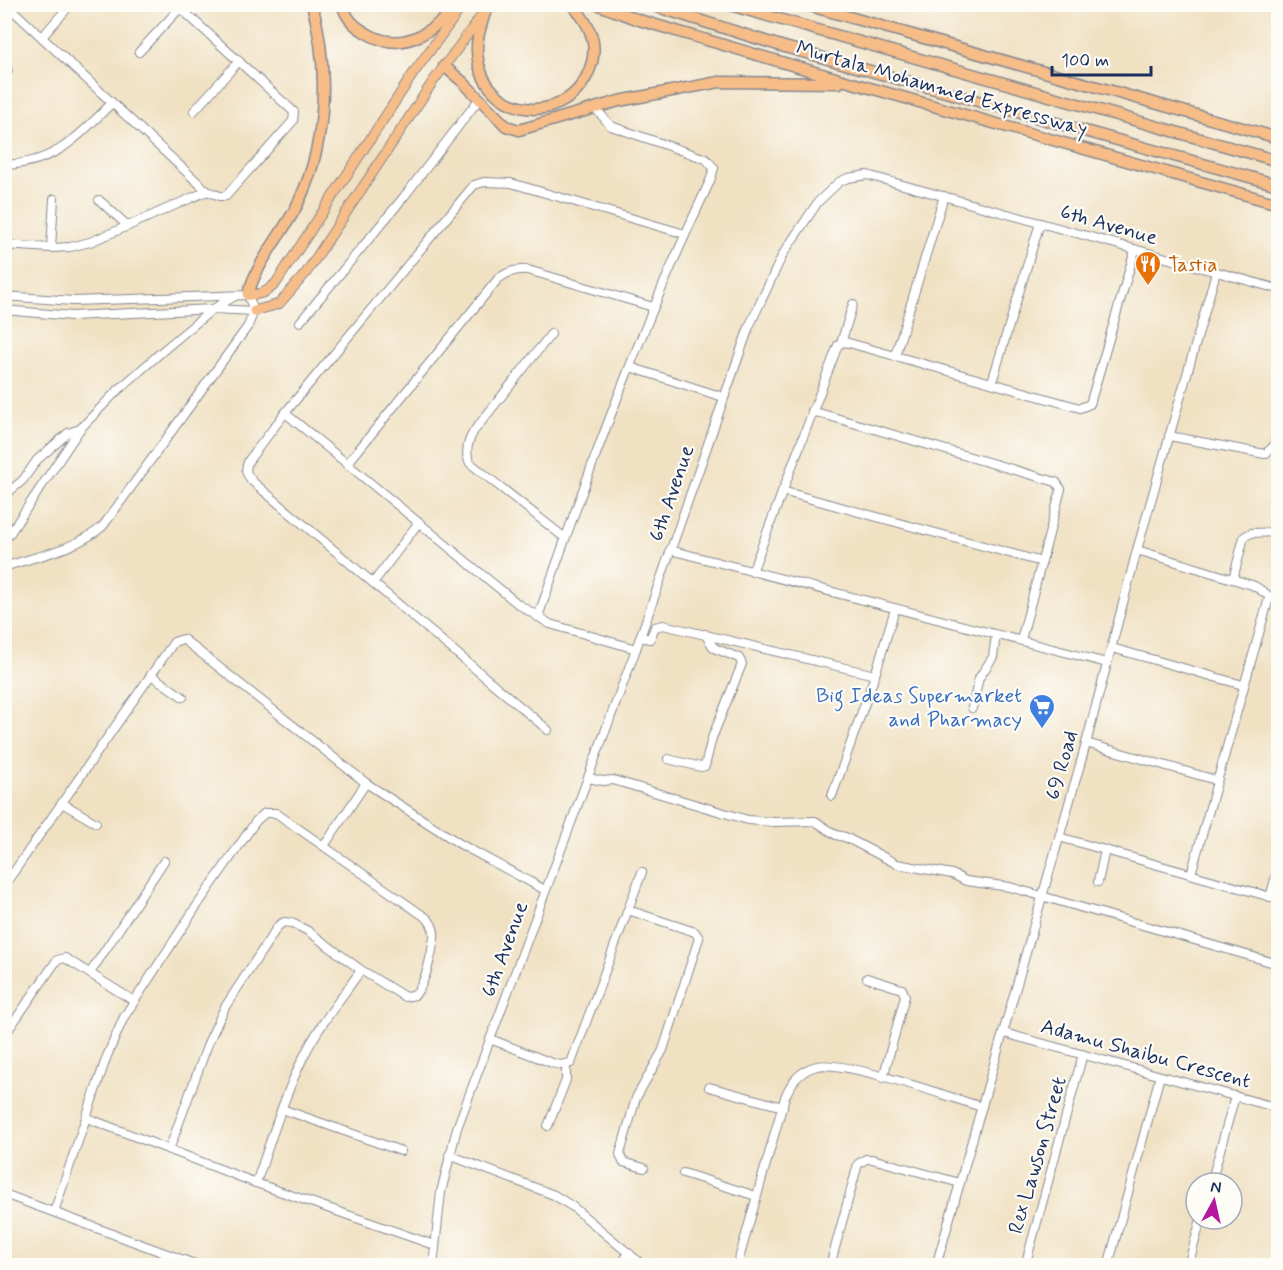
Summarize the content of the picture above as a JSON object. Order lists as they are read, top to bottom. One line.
{"streets":{"highway":["Murtala Mohammed Expressway"],"street":["6th Avenue","69 Road","Adamu Shaibu Crescent","Rex Lawson Street"]},"crossings":[["6th Avenue","69 Road"],["69 Road","Adamu Shaibu Crescent"],["Adamu Shaibu Crescent","Rex Lawson Street"]],"places":{"restaurant":["Tastia"],"supermarket":["Big Ideas Supermarket and Pharmacy"]},"scale_bar":"100 m","north":"top"}
